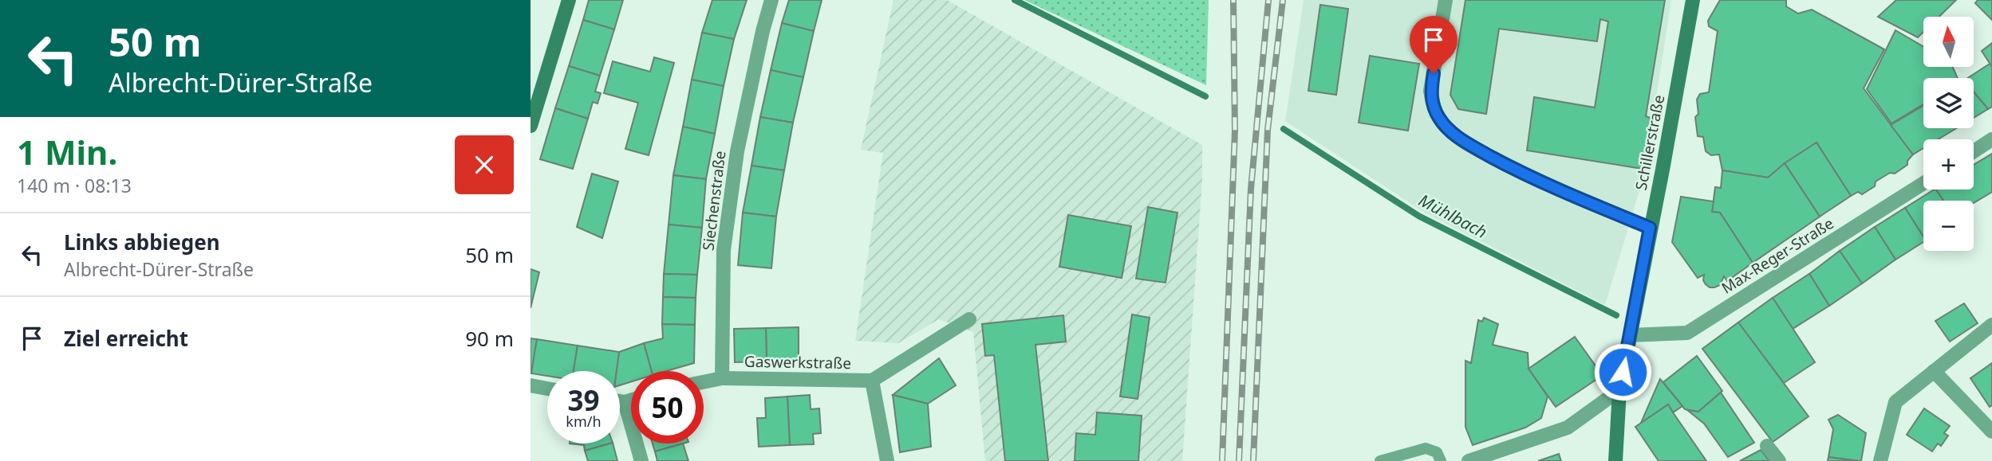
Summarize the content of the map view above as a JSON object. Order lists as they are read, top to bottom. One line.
{"streets":{"main road":["Schillerstraße"],"street":["Siechenstraße","Max-Reger-Straße","Gaswerkstraße"]},"crossings":[["Schillerstraße","Max-Reger-Straße"],["Siechenstraße","Gaswerkstraße"]],"water":["Mühlbach"],"north":"top","page":{"turn":["50 m","Albrecht-Dürer-Straße"],"map_buttons":["+","−"],"heading":["1 Min.","140 m · 08:13"],"list":[{"name":"Links abbiegen","note":"Albrecht-Dürer-Straße","value":"50 m"},{"name":"Ziel erreicht","value":"90 m"}],"speed":"39 km/h","limit":"50"}}
